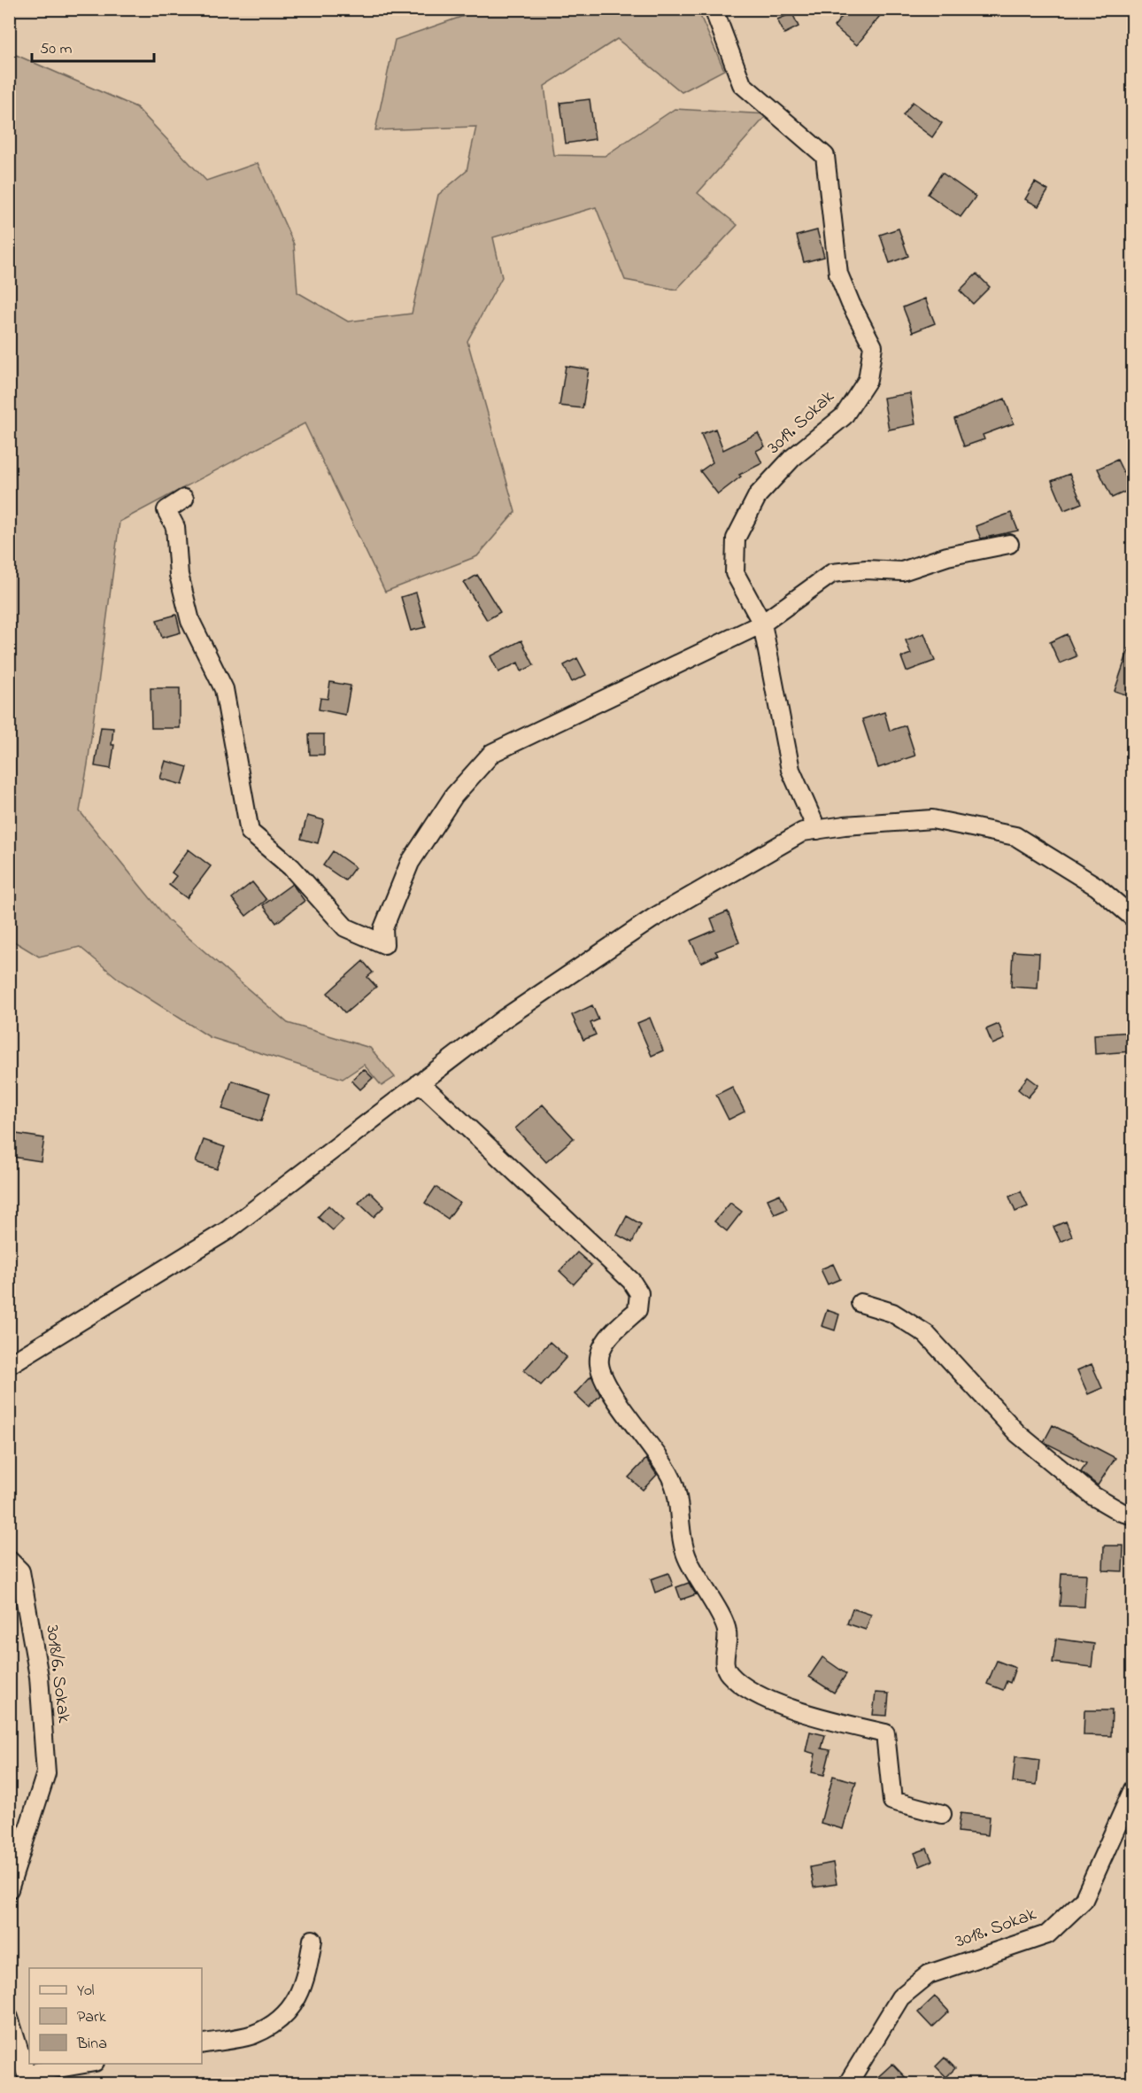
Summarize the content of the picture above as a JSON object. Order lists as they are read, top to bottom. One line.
{"streets":{"street":["3019. Sokak","3018/6. Sokak","3018. Sokak"]},"legend":["Yol","Park","Bina"],"scale_bar":"50 m"}
